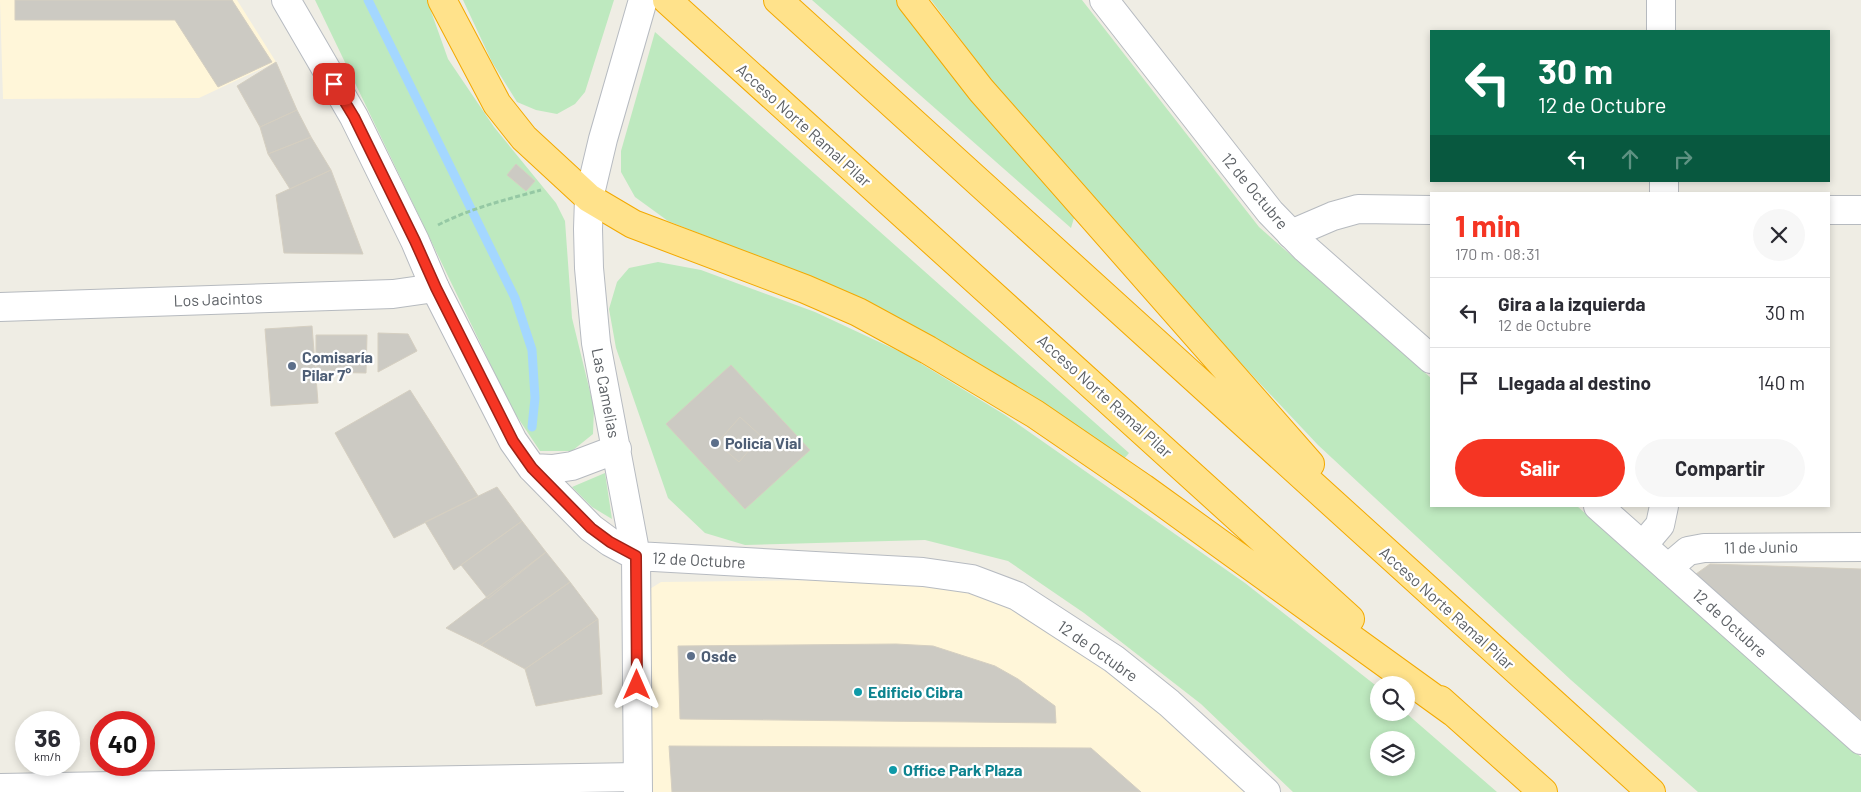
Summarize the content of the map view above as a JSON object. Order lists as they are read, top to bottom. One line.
{"streets":{"highway":["Acceso Norte Ramal Pilar"],"street":["12 de Octubre","Los Jacintos","Las Camelias","11 de Junio"]},"crossings":[["12 de Octubre","Los Jacintos"],["12 de Octubre","Las Camelias"],["12 de Octubre","11 de Junio"]],"places":["Comisaría Pilar 7°","Policía Vial","Osde","Edificio Cibra","Office Park Plaza"],"page":{"turn":["30 m","12 de Octubre"],"heading":["1 min","170 m · 08:31"],"list":[{"name":"Gira a la izquierda","note":"12 de Octubre","value":"30 m"},{"name":"Llegada al destino","value":"140 m"}],"buttons":["Salir","Compartir"],"speed":"36 km/h","limit":"40"}}
